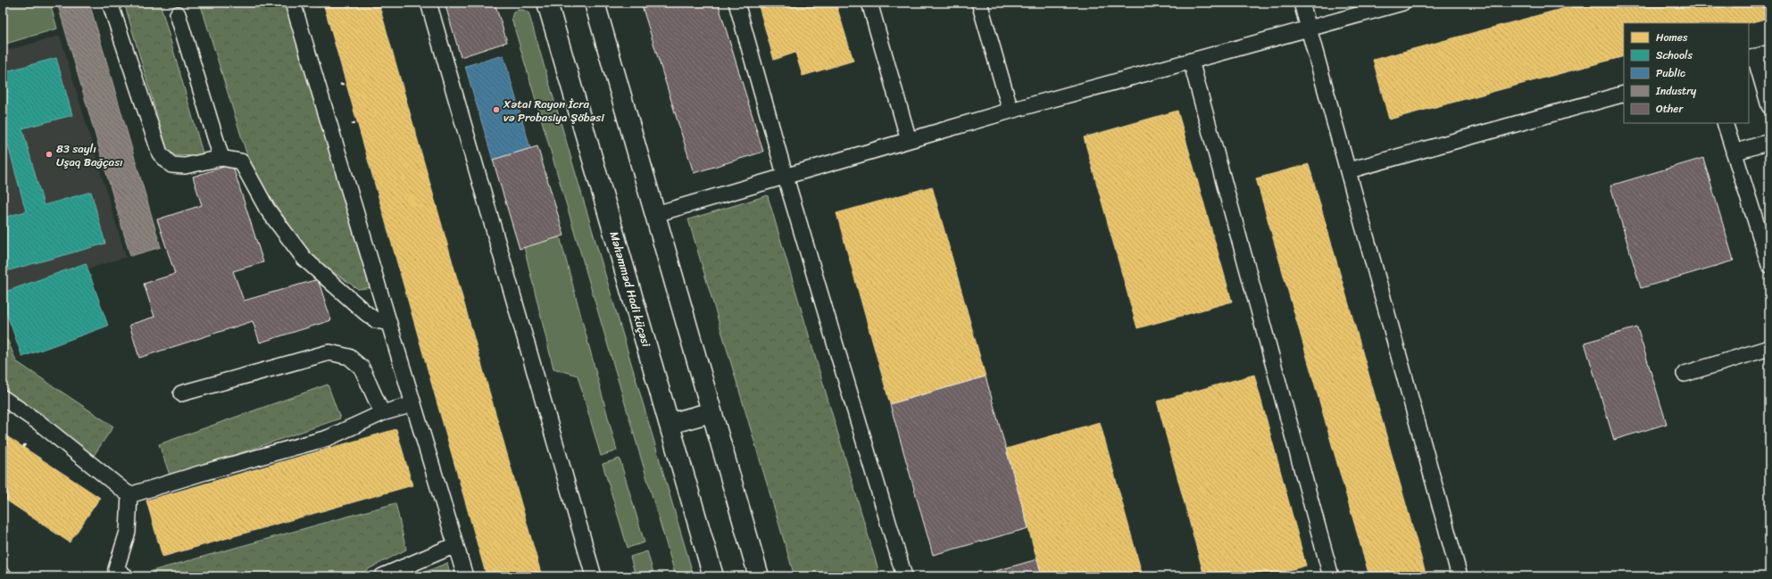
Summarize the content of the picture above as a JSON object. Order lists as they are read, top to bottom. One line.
{"streets":{"street":["Məhəmməd Hadi küçəsi"]},"places":["Xətai Rayon İcra və Probasiya Şöbəsi","83 saylı Uşaq Bağçası"],"legend":["Homes","Schools","Public","Industry","Other"]}
